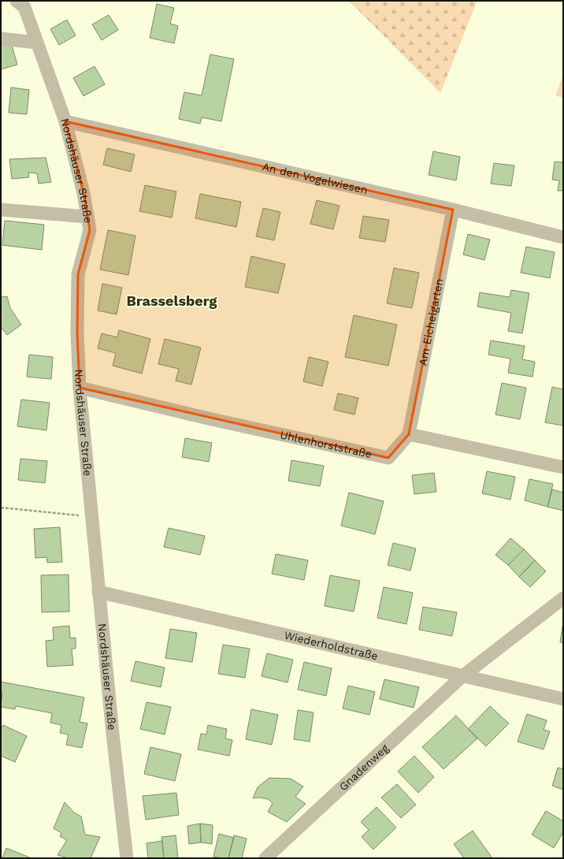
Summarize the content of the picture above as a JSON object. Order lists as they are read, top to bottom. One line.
{"streets":{"street":["Nordshäuser Straße","An den Vogelwiesen","Am Eichelgarten","Uhlenhorststraße","Wiederholdstraße","Gnadenweg"]},"crossings":[["Nordshäuser Straße","An den Vogelwiesen"],["Nordshäuser Straße","Uhlenhorststraße"],["Nordshäuser Straße","Wiederholdstraße"],["An den Vogelwiesen","Am Eichelgarten"],["Am Eichelgarten","Uhlenhorststraße"],["Wiederholdstraße","Gnadenweg"]],"districts":["Brasselsberg"]}
